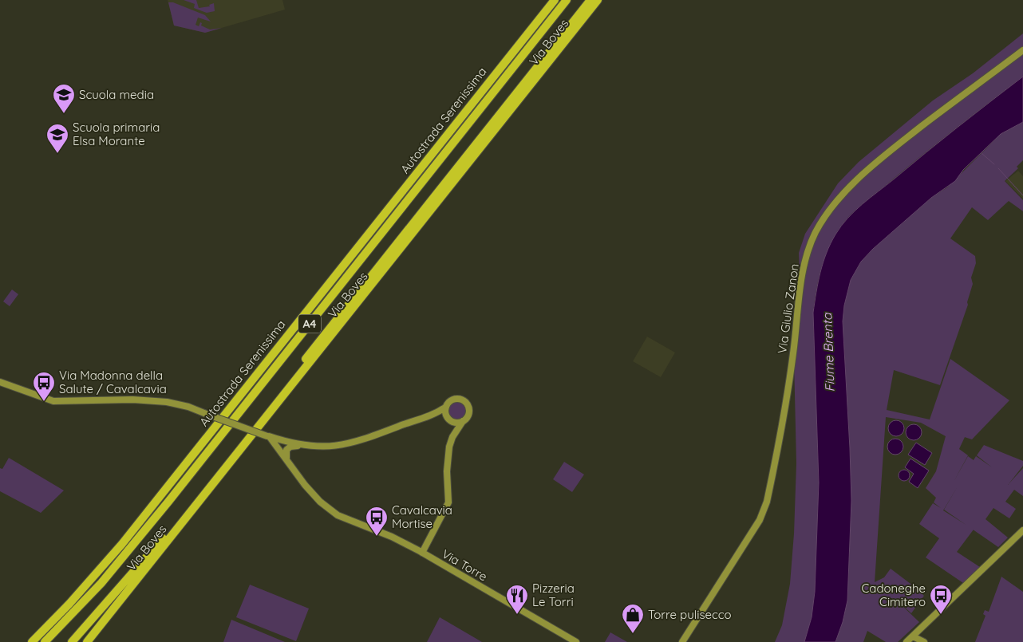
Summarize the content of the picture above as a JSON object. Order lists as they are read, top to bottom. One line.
{"streets":{"highway":["Via Boves","Autostrada Serenissima","A4"],"street":["Via Giulio Zanon","Via Torre"]},"water":["Fiume Brenta"],"places":{"school or university":["Scuola media","Scuola primaria Elsa Morante"],"bus stop":["Via Madonna della Salute / Cavalcavia","Cavalcavia Mortise","Cadoneghe Cimitero"],"restaurant":["Pizzeria Le Torri"],"shop":["Torre pulisecco"]}}
